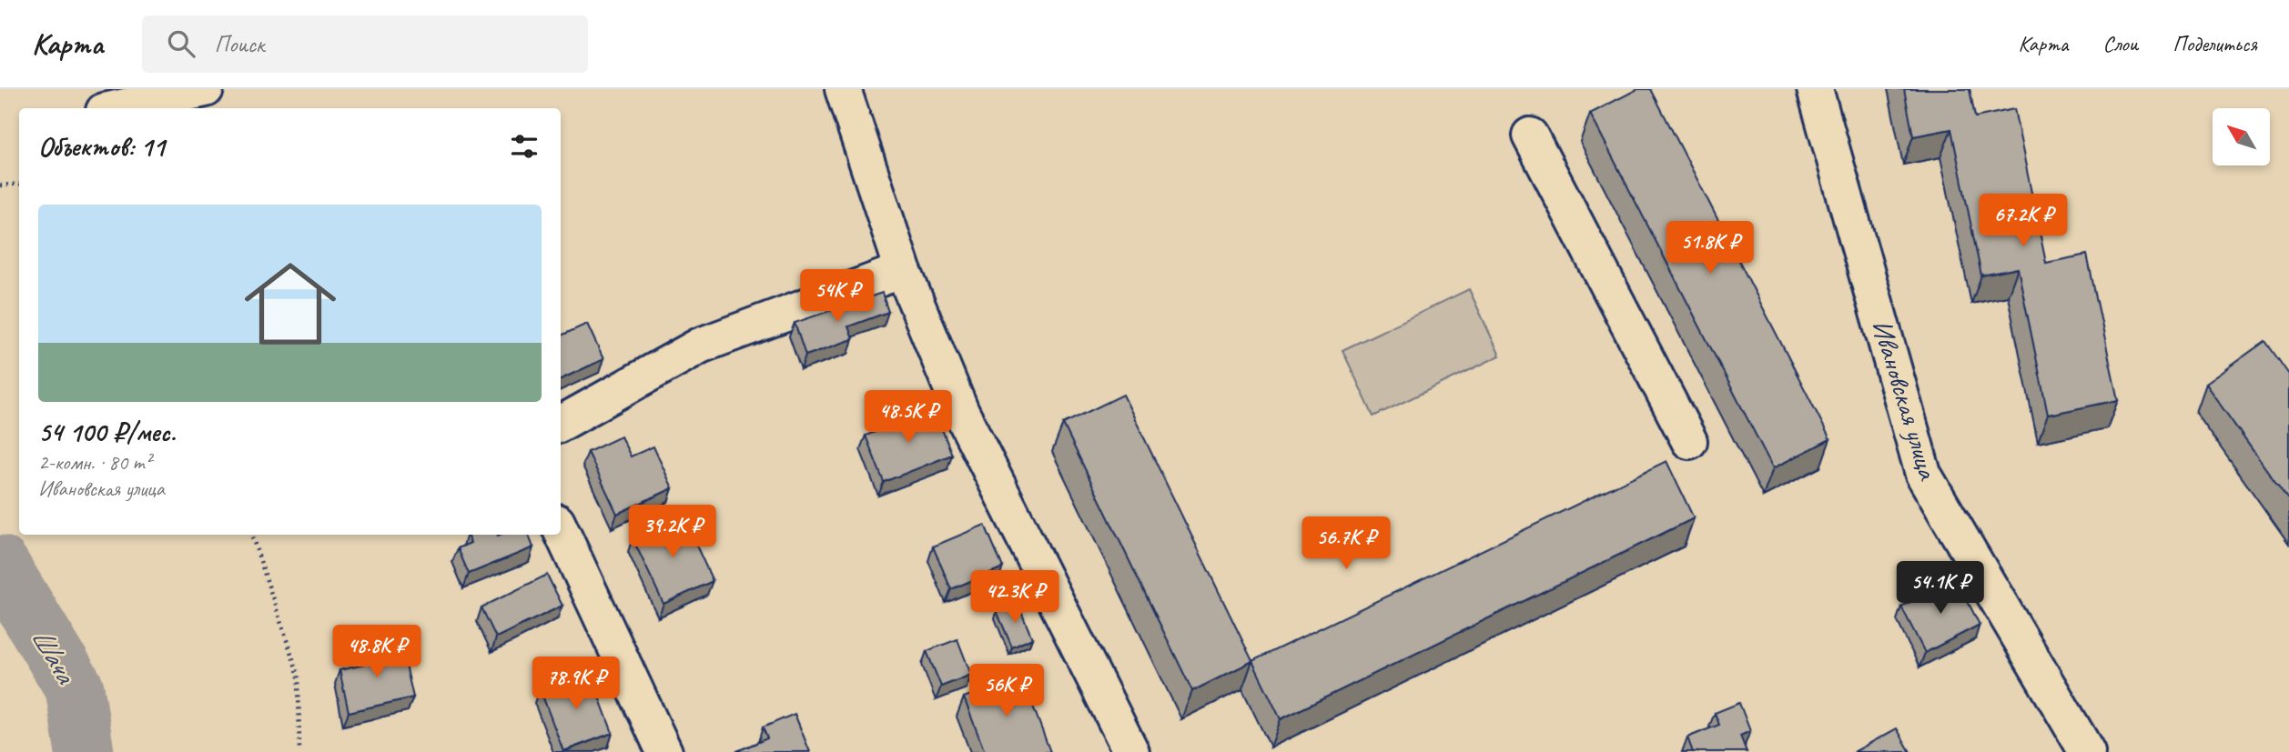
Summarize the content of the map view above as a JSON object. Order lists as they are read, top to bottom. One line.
{"streets":{"street":["Ивановская улица"]},"water":["Шача"],"north":"top left","page":{"header":"Карта","search":"Поиск","nav":["Карта","Слои","Поделиться"],"heading":"Объектов: 11","list":[{"name":"54 100 ₽/мес.","note":"2-комн. · 80 m² · Ивановская улица"}],"price":["67.2K ₽","51.8K ₽","54K ₽","48.5K ₽","39.2K ₽","56.7K ₽","54.1K ₽","42.3K ₽","48.8K ₽","78.9K ₽","56K ₽"]}}
